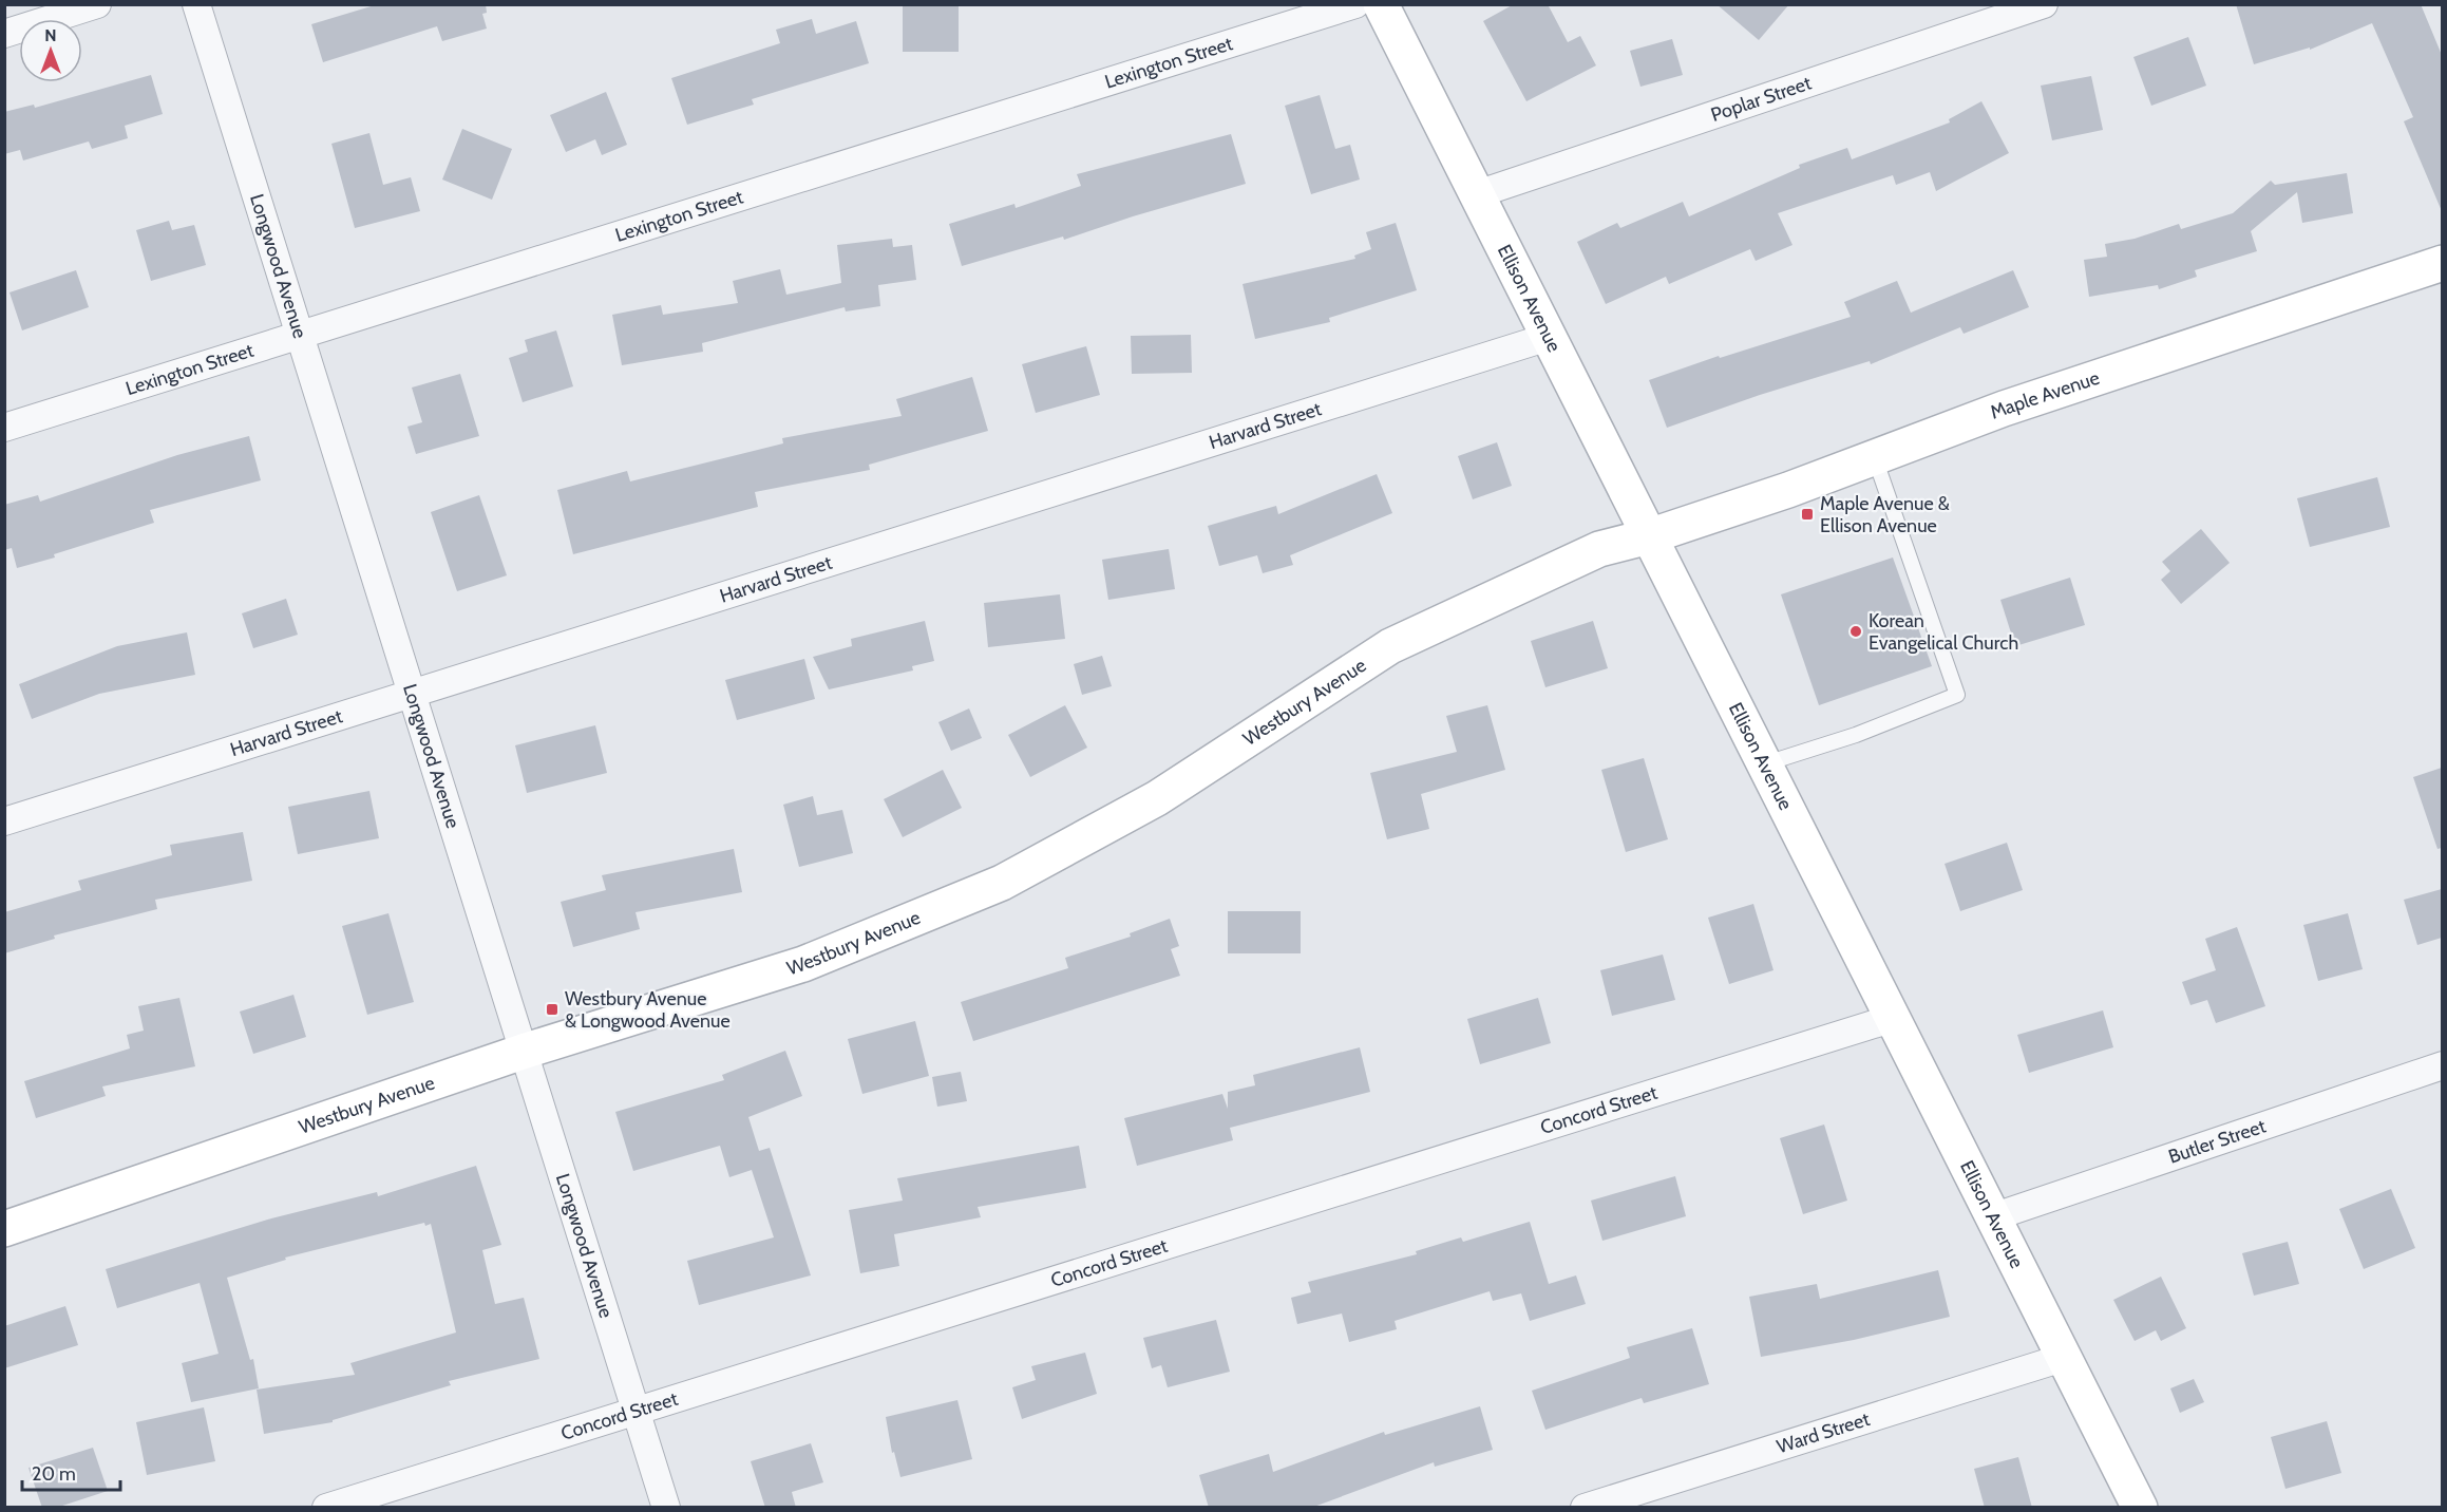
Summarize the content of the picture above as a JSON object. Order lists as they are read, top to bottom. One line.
{"streets":{"main road":["Ellison Avenue","Maple Avenue","Westbury Avenue"],"street":["Lexington Street","Poplar Street","Longwood Avenue","Harvard Street","Concord Street","Butler Street","Ward Street"]},"crossings":[["Lexington Street","Longwood Avenue"],["Poplar Street","Ellison Avenue"],["Longwood Avenue","Harvard Street"],["Longwood Avenue","Westbury Avenue"],["Longwood Avenue","Concord Street"],["Ellison Avenue","Maple Avenue"],["Ellison Avenue","Harvard Street"],["Ellison Avenue","Westbury Avenue"],["Ellison Avenue","Concord Street"],["Ellison Avenue","Butler Street"],["Ellison Avenue","Ward Street"],["Maple Avenue","Westbury Avenue"]],"places":{"transit":["Maple Avenue & Ellison Avenue","Westbury Avenue & Longwood Avenue"],"other":["Korean Evangelical Church"]},"scale_bar":"20 m","north":"top"}
